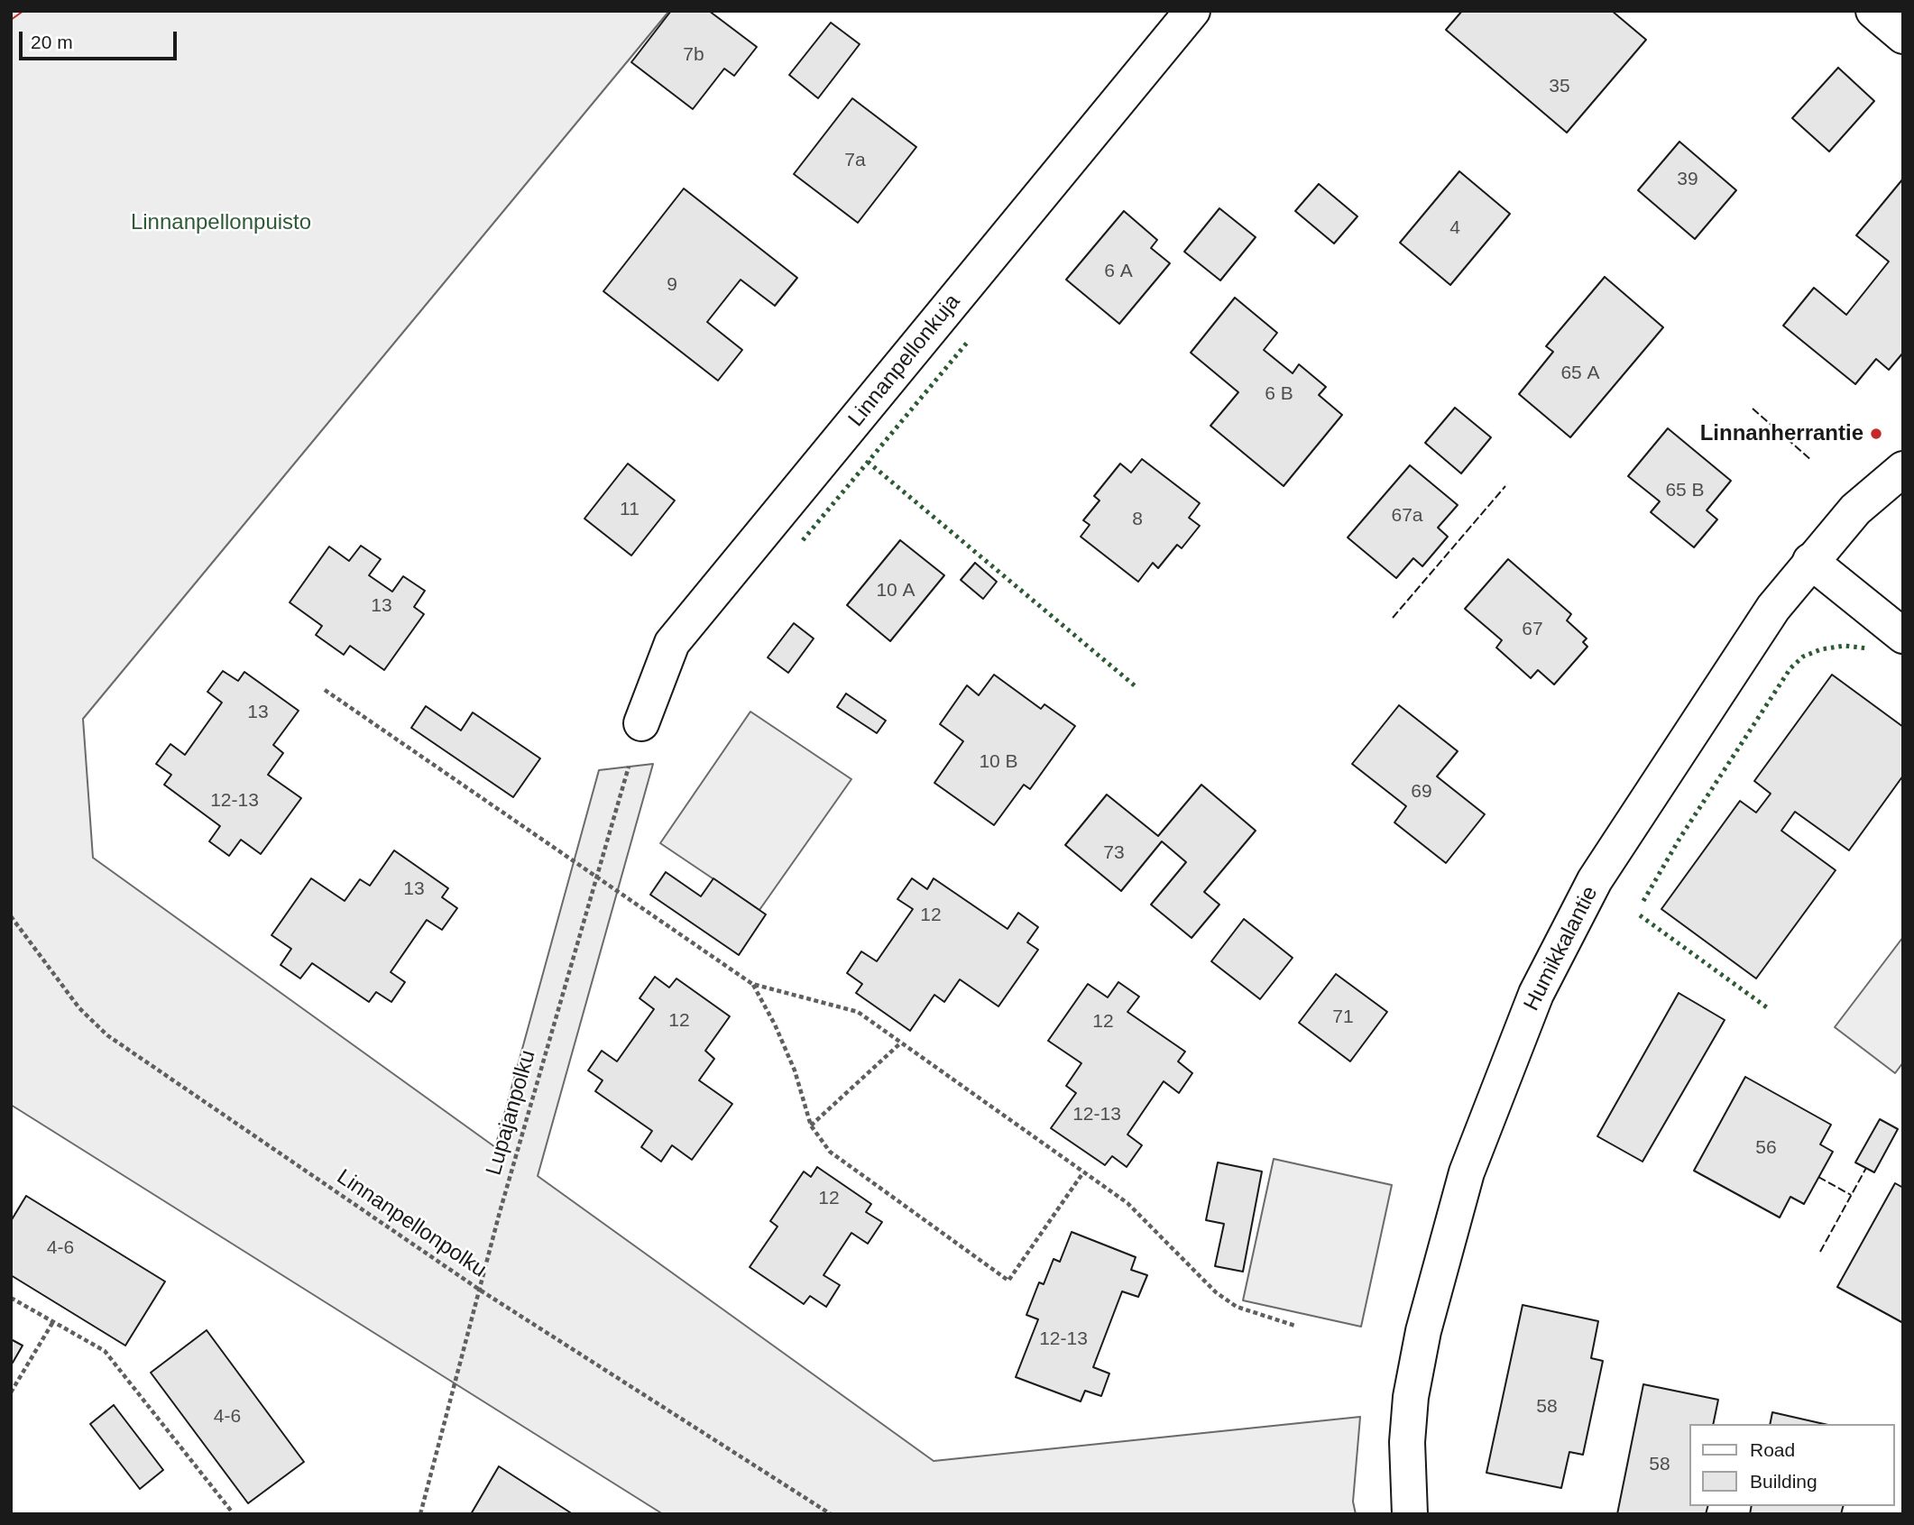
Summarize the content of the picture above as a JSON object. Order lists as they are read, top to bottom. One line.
{"streets":{"street":["Linnanpellonkuja","Humikkalantie"],"path":["Lupajanpolku","Linnanpellonpolku"]},"crossings":[["Linnanpellonkuja","Lupajanpolku"],["Lupajanpolku","Linnanpellonpolku"]],"parks":["Linnanpellonpuisto"],"places":["Linnanherrantie"],"house_numbers":["7b","35","7a","39","4","6 A","9","65 A","6 B","65 B","11","67a","8","10 A","13","67","13","10 B","69","12-13","73","13","12","71","12","12","12-13","56","12","4-6","12-13","58","4-6","58"],"legend":["Road","Building"],"scale_bar":"20 m"}
